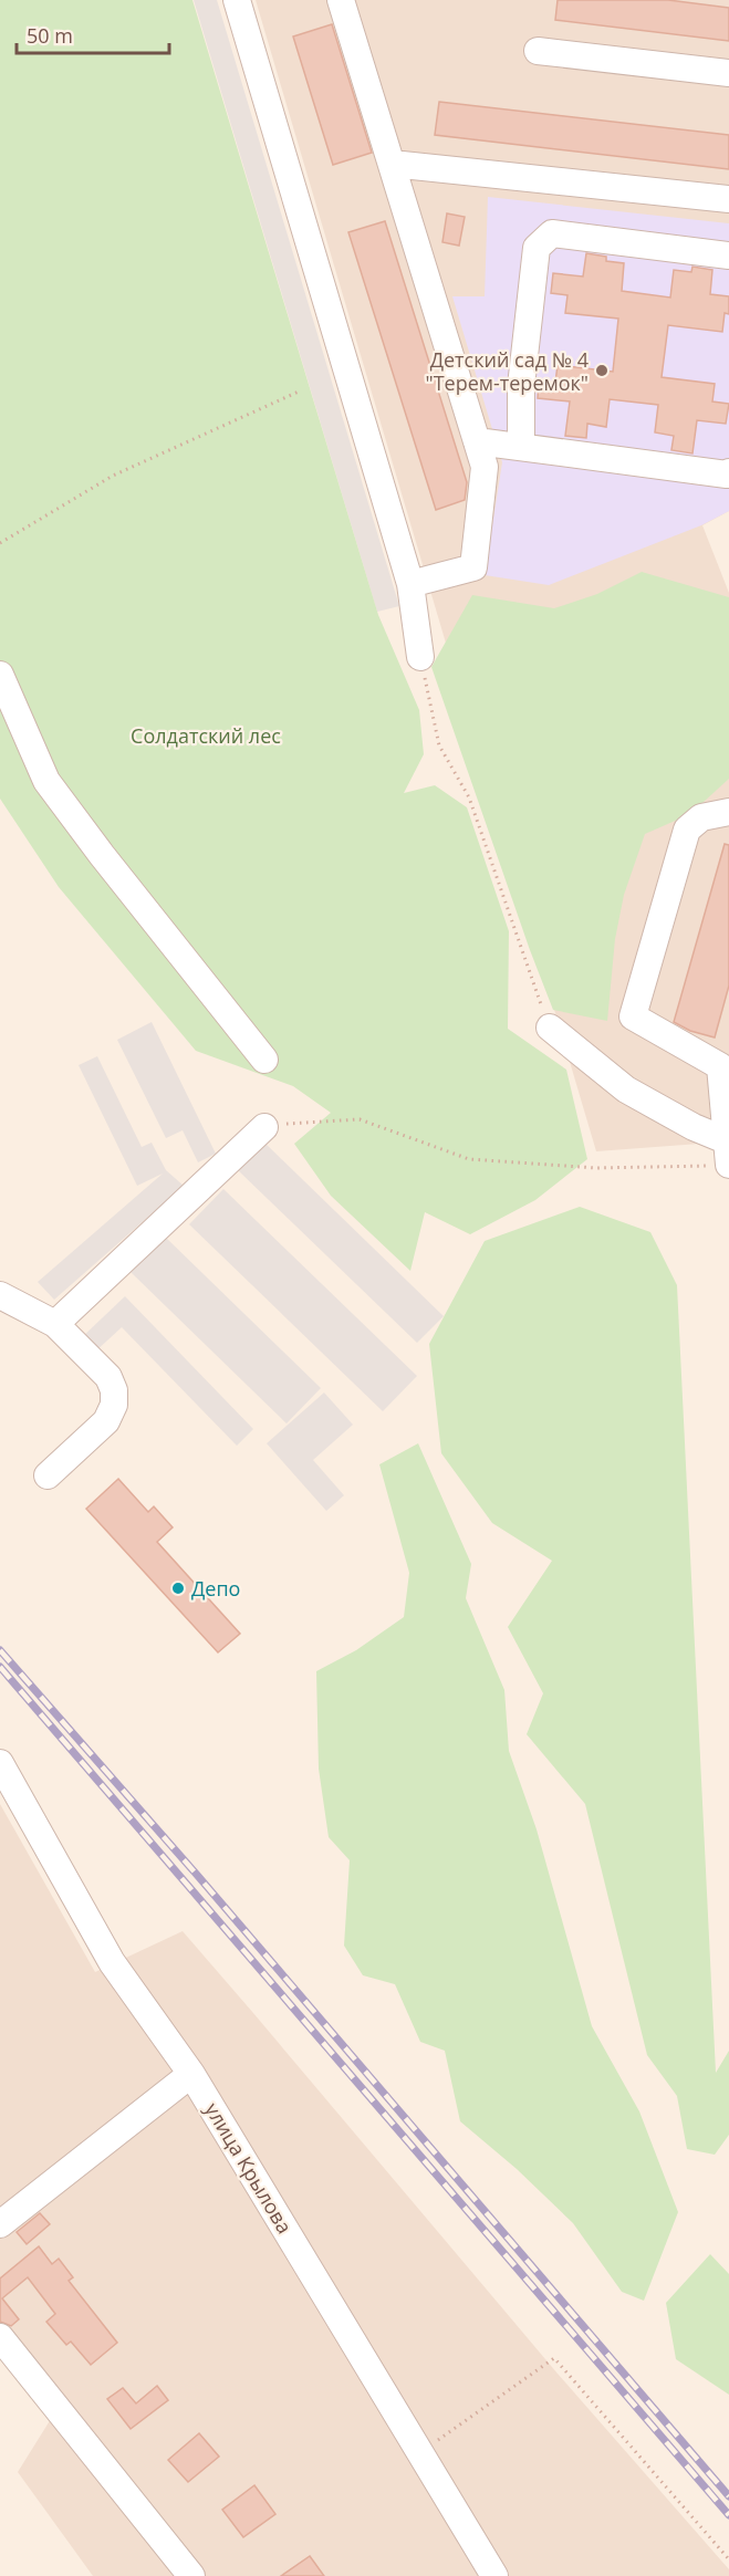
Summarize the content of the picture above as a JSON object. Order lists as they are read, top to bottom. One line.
{"streets":{"street":["улица Крылова"]},"parks":["Солдатский лес"],"places":["Детский сад № 4 \"Терем-теремок\"","Депо"],"scale_bar":"50 m"}
